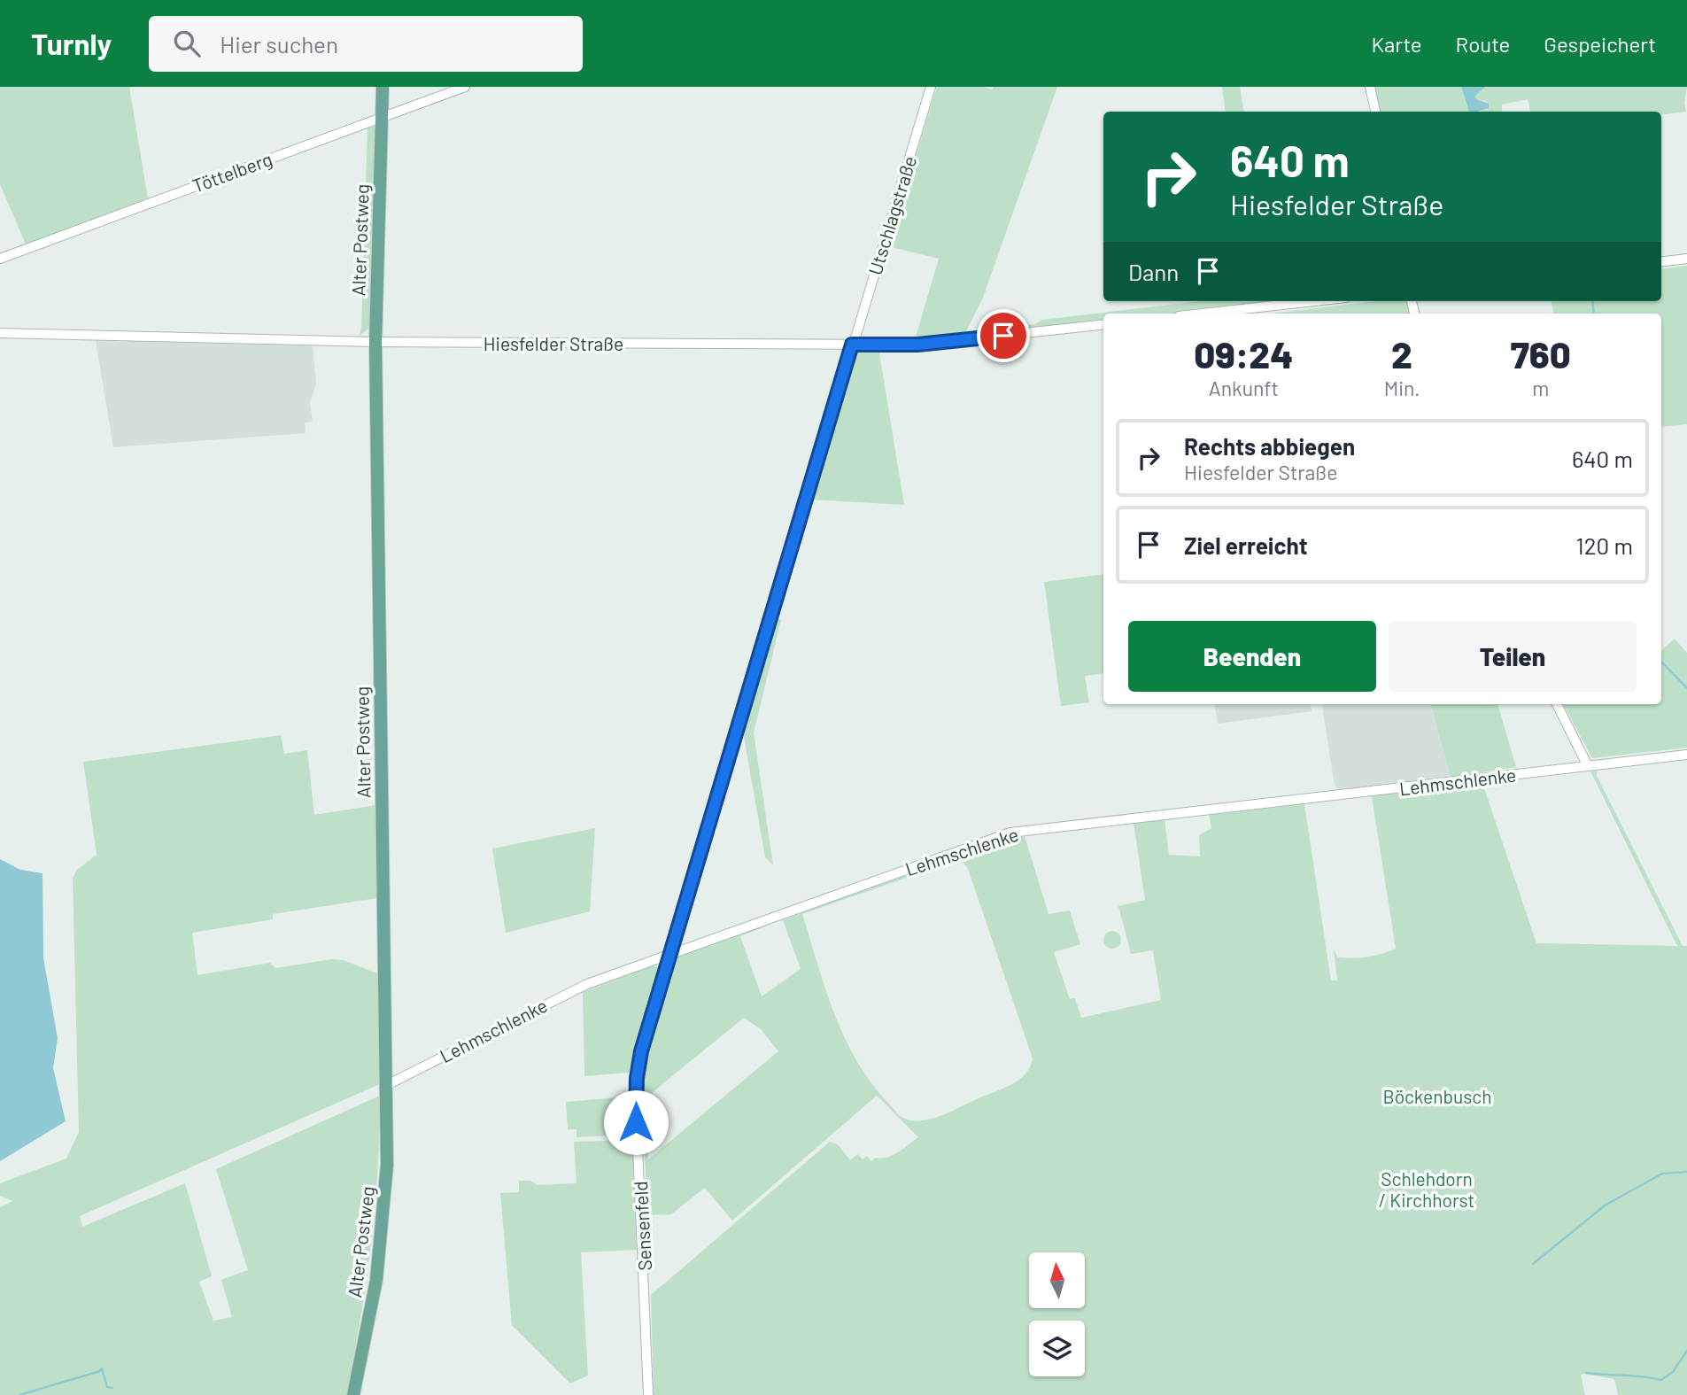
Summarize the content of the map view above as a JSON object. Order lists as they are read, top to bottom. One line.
{"streets":{"main road":["Alter Postweg"],"street":["Töttelberg","Utschlagstraße","Hiesfelder Straße","Lehmschlenke","Sensenfeld"]},"crossings":[["Töttelberg","Alter Postweg"],["Utschlagstraße","Hiesfelder Straße"],["Utschlagstraße","Sensenfeld"],["Alter Postweg","Hiesfelder Straße"],["Alter Postweg","Lehmschlenke"],["Hiesfelder Straße","Sensenfeld"],["Lehmschlenke","Sensenfeld"]],"parks":["Böckenbusch","Schlehdorn / Kirchhorst"],"north":"top","page":{"header":"Turnly","search":"Hier suchen","nav":["Karte","Route","Gespeichert"],"turn":["640 m","Hiesfelder Straße"],"then":"Dann","eta":["09:24","Ankunft","2","Min.","760","m"],"list":[{"name":"Rechts abbiegen","note":"Hiesfelder Straße","value":"640 m"},{"name":"Ziel erreicht","value":"120 m"}],"buttons":["Beenden","Teilen"]}}
